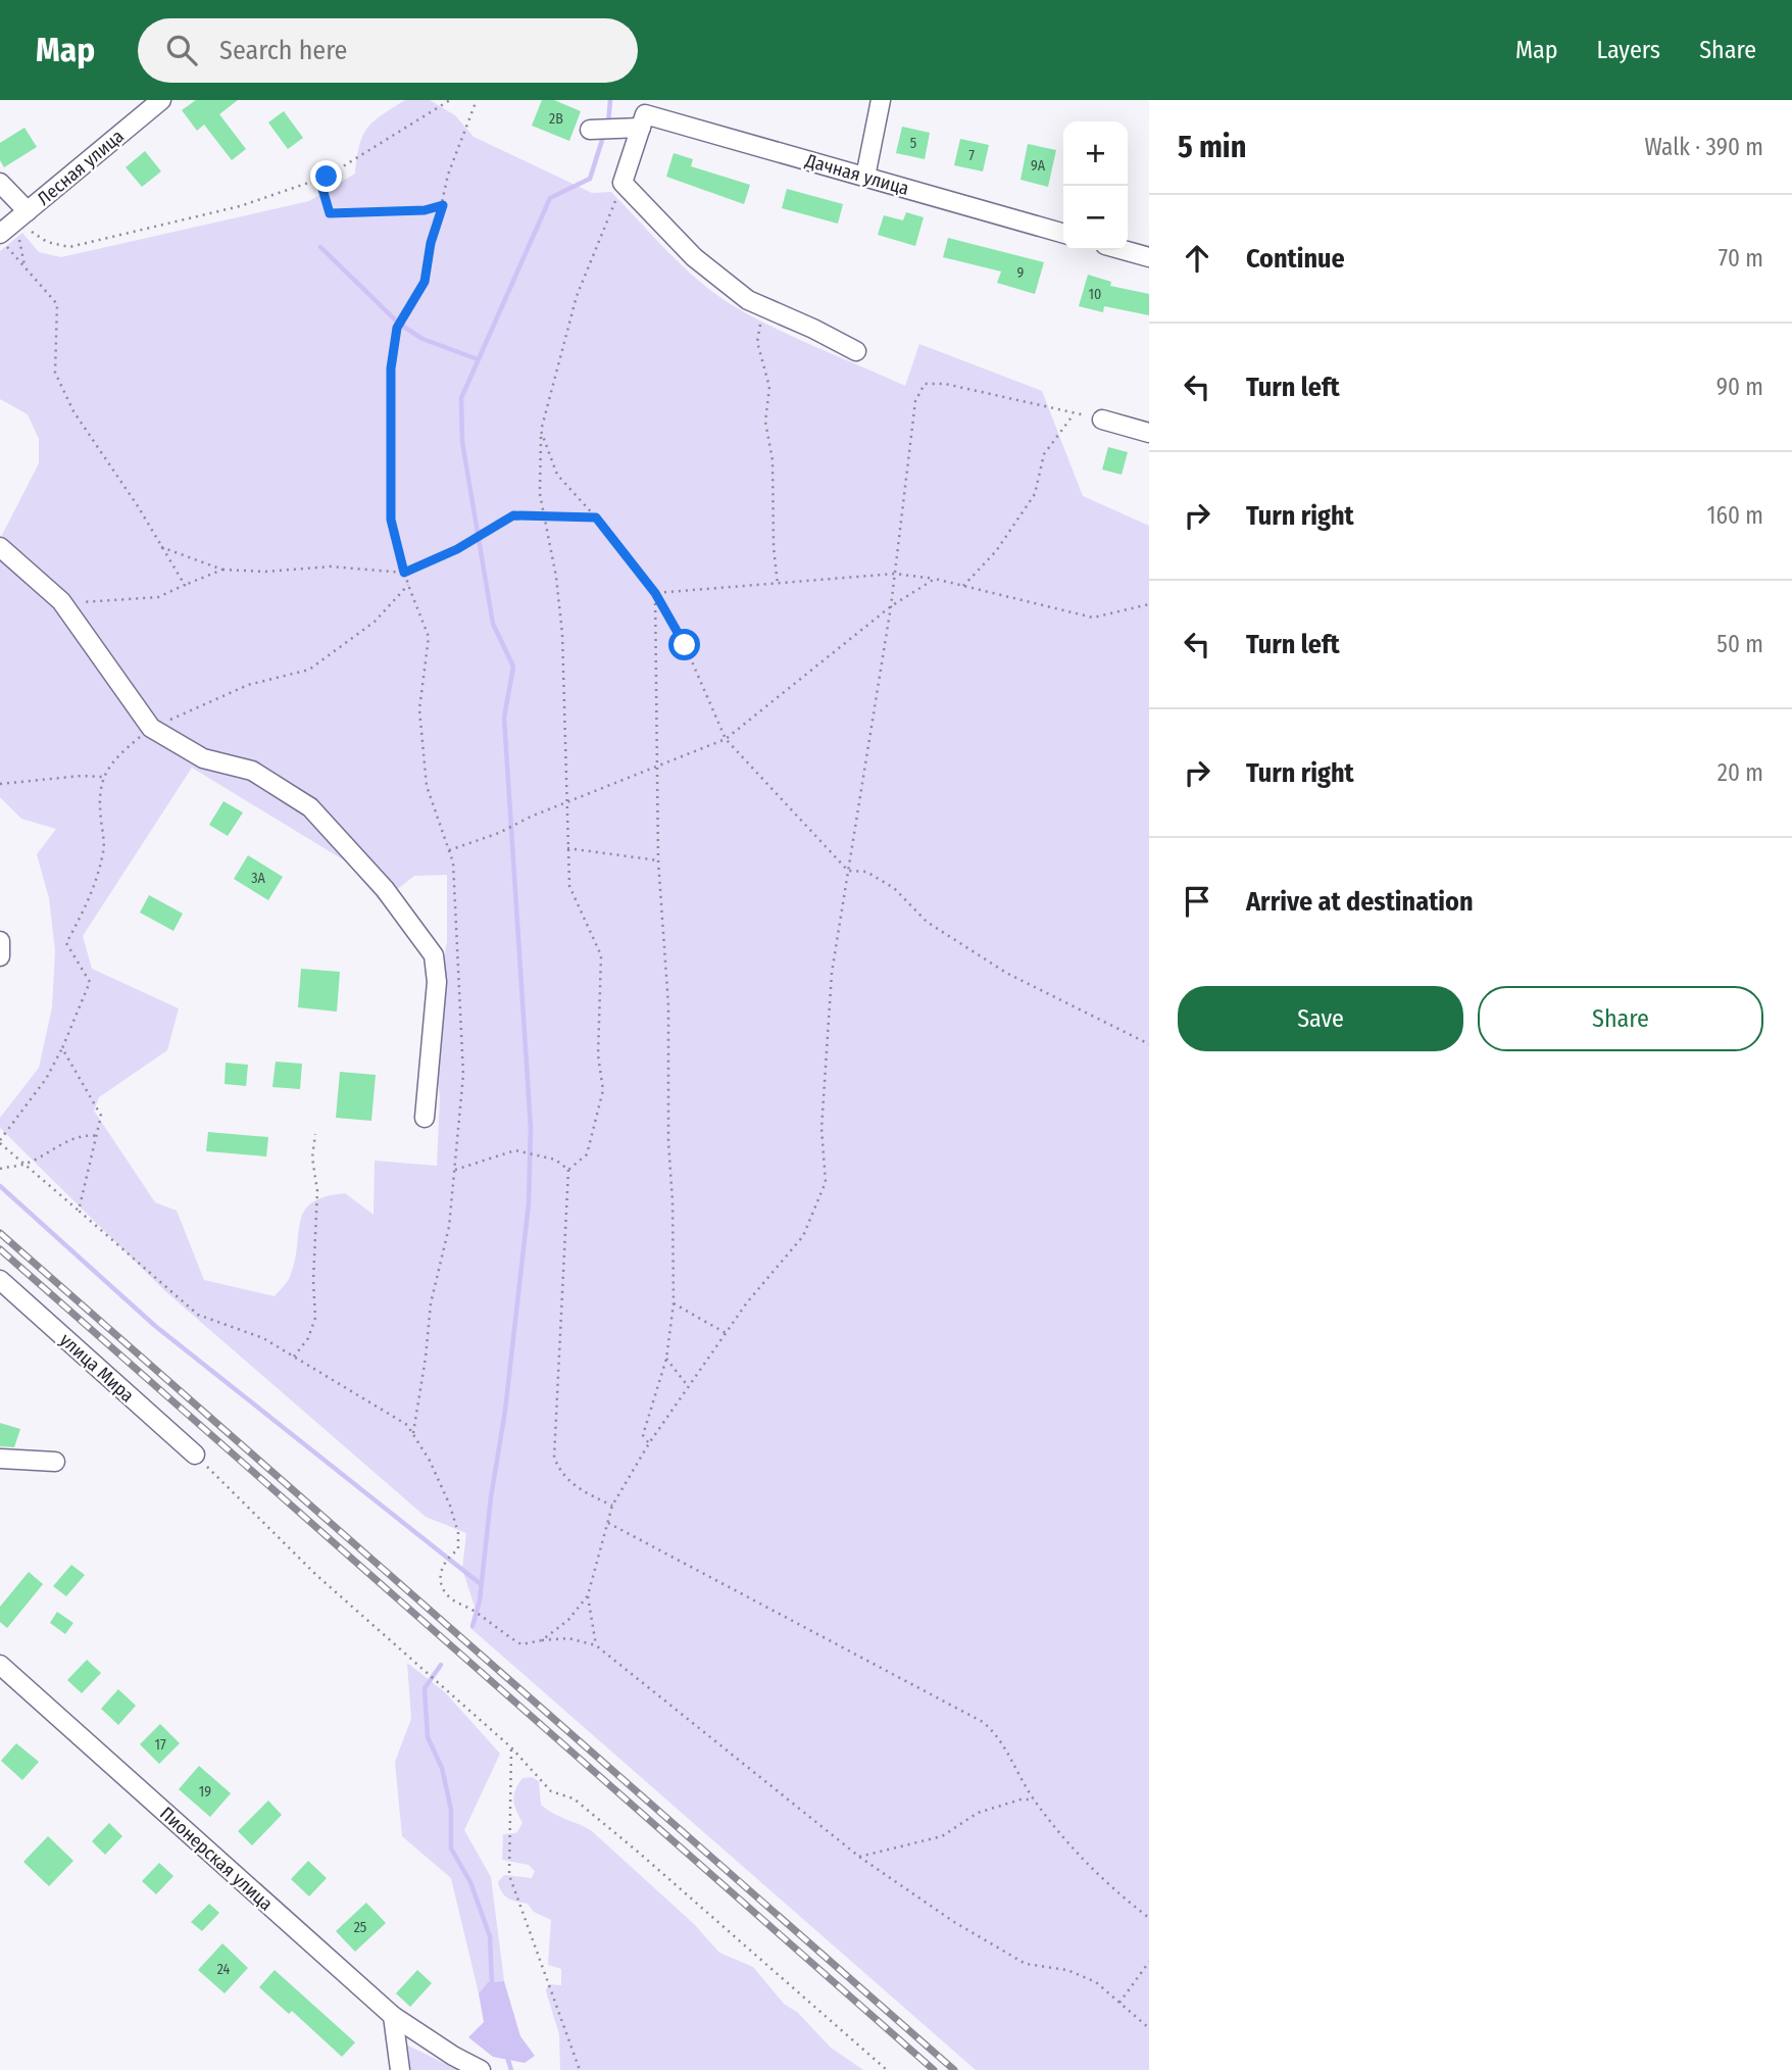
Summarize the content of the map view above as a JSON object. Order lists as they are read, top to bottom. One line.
{"streets":{"street":["Лесная улица","Дачная улица","улица Мира","Пионерская улица"]},"house_numbers":["2В","5","7","9А","9","10","3А","17","19","25","24"],"page":{"header":"Map","search":"Search here","nav":["Map","Layers","Share"],"heading":["5 min","Walk · 390 m"],"map_buttons":["+","−"],"list":[["Continue","70 m"],["Turn left","90 m"],["Turn right","160 m"],["Turn left","50 m"],["Turn right","20 m"],"Arrive at destination"],"buttons":["Save","Share"]}}
